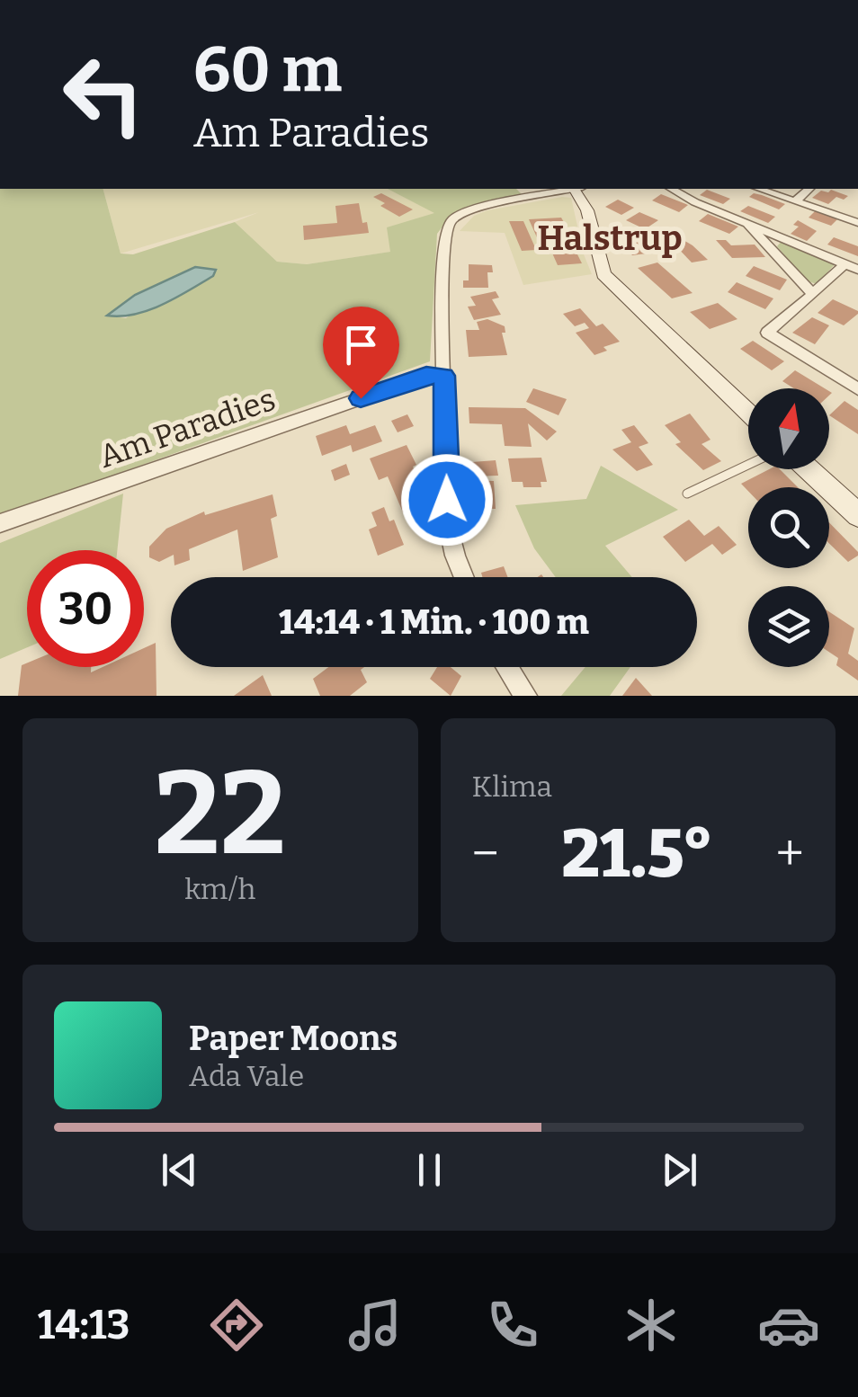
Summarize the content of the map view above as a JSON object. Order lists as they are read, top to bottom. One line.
{"streets":{"street":["Am Paradies"]},"districts":["Halstrup"],"north":"top","page":{"turn":["60 m","Am Paradies"],"limit":"30","trip":"14:14 · 1 Min. · 100 m","tile":[["22","km/h"],"Klima"],"heat":["−","21.5°","+"],"song":["Paper Moons","Ada Vale"],"tabs":"14:13"}}
